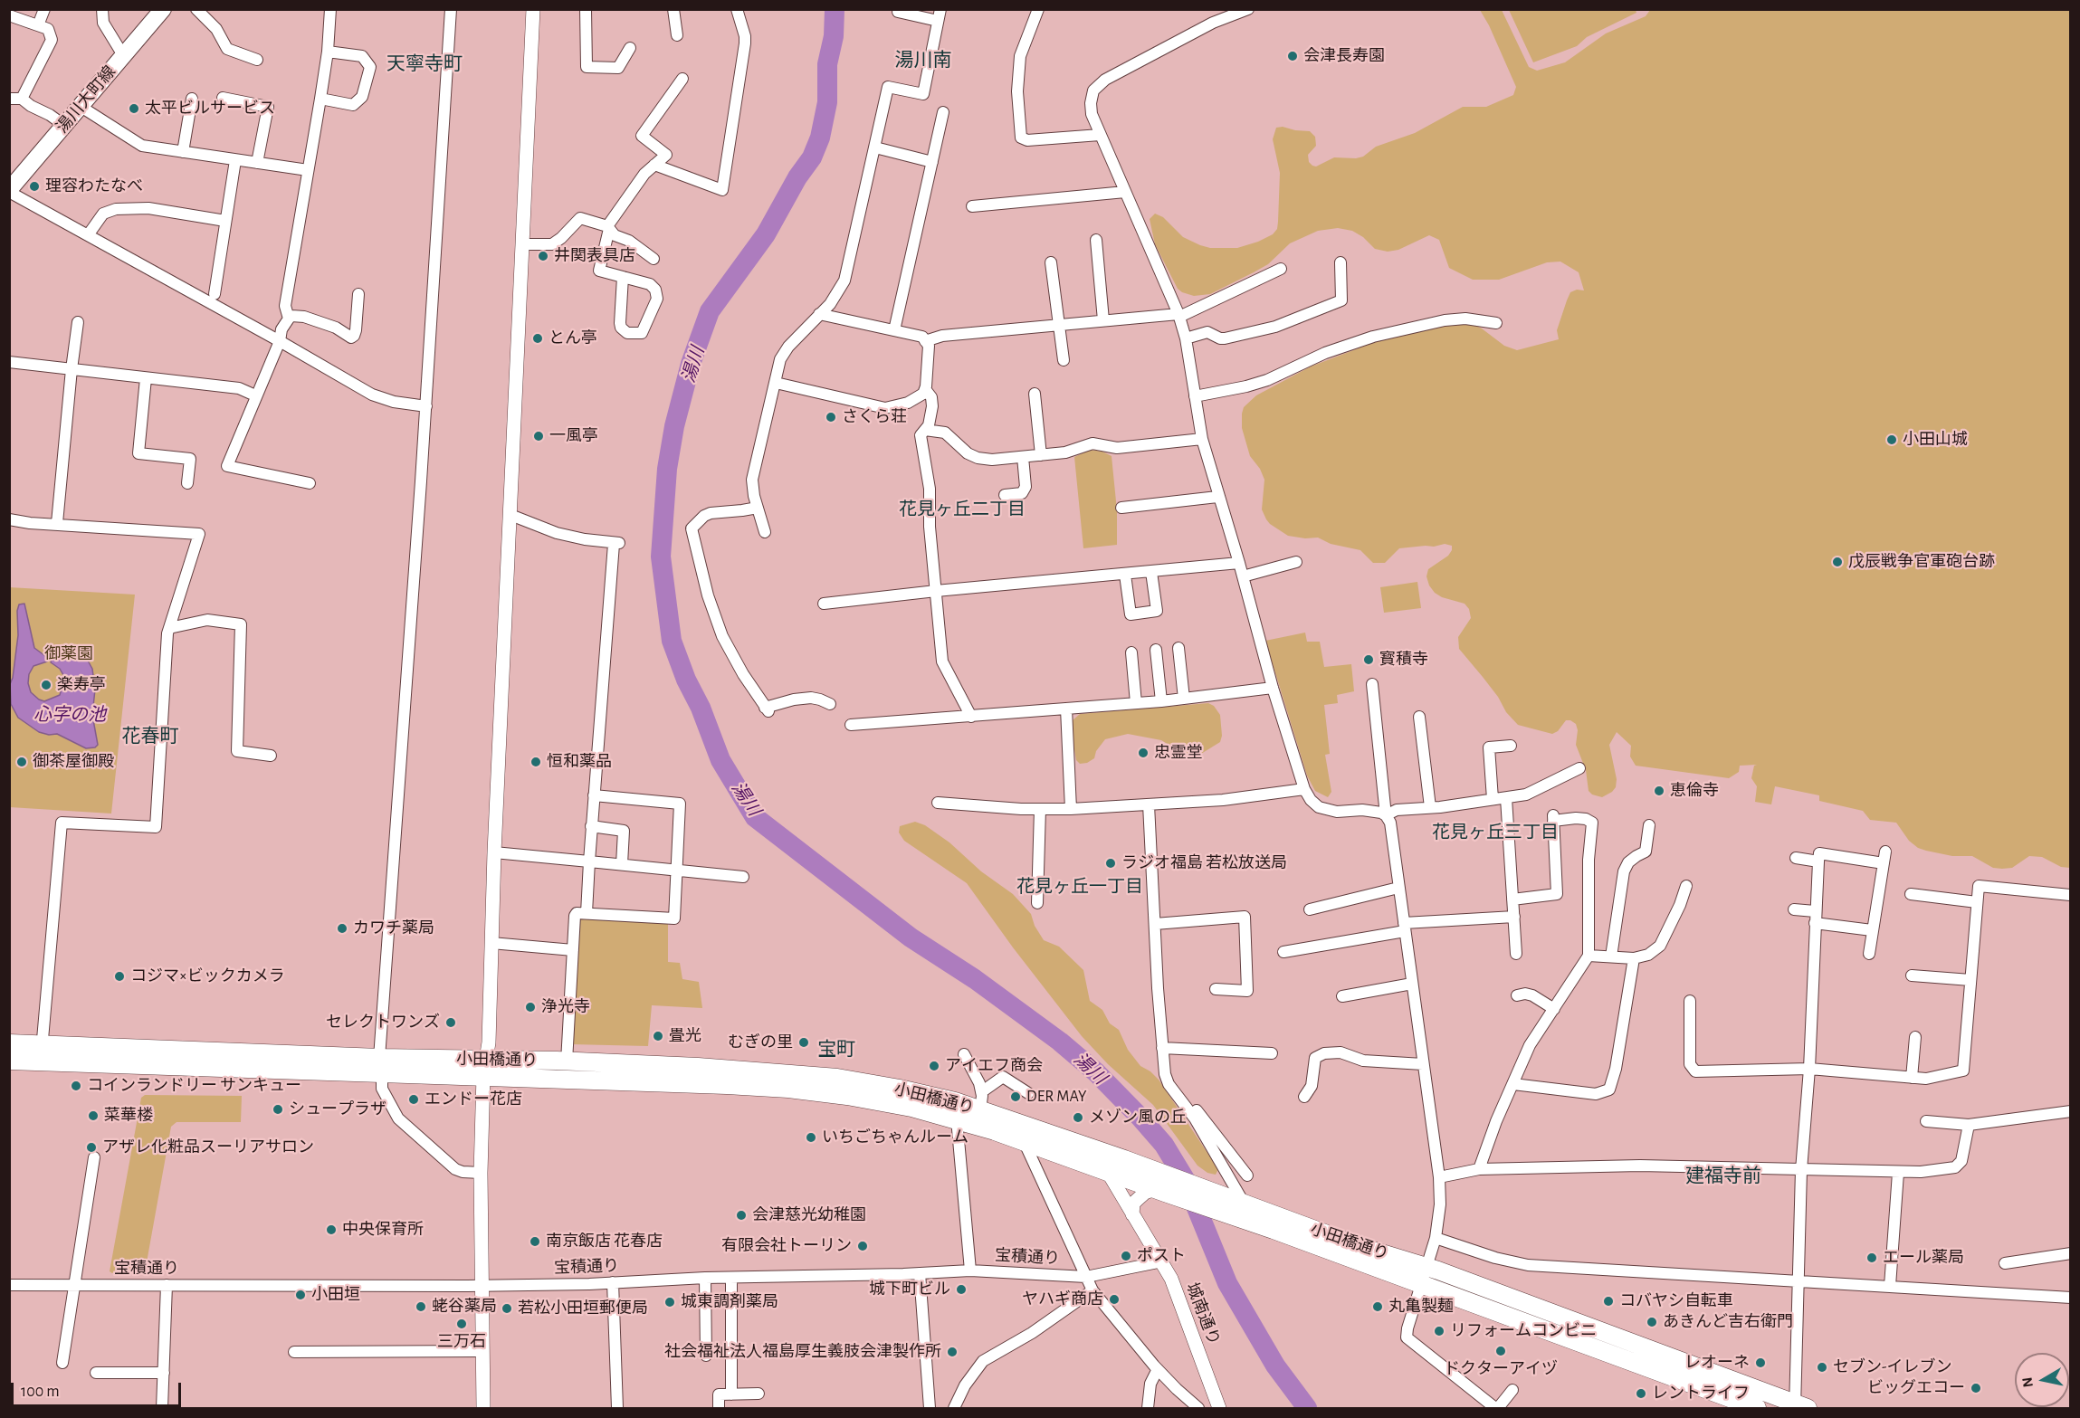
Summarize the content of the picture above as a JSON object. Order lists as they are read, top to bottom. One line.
{"streets":{"main road":["湯川大町線","小田橋通り"],"street":["宝積通り","城南通り"]},"crossings":[["小田橋通り","城南通り"],["宝積通り","城南通り"]],"districts":["湯川南","天寧寺町","花見ヶ丘二丁目","花春町","花見ヶ丘三丁目","花見ヶ丘一丁目","宝町","建福寺前"],"water":["湯川","心字の池"],"parks":["御薬園"],"places":["会津長寿園","太平ビルサービス","理容わたなべ","井関表具店","とん亭","さくら荘","一風亭","小田山城","戊辰戦争官軍砲台跡","寳積寺","楽寿亭","忠霊堂","御茶屋御殿","恒和薬品","恵倫寺","ラジオ福島 若松放送局","カワチ薬局","コジマ×ビックカメラ","浄光寺","セレクトワンズ","畳光","むぎの里","アイエフ商会","コインランドリー サンキュー","DER MAY","エンドー花店","シュープラザ","菜華楼","メゾン風の丘","いちごちゃんルーム","アザレ化粧品スーリアサロン","会津慈光幼稚園","中央保育所","南京飯店 花春店","有限会社トーリン","ポスト","エール薬局","城下町ビル","小田垣","ヤハギ商店","コバヤシ自転車","城東調剤薬局","蛯谷薬局","丸亀製麺","若松小田垣郵便局","あきんど吉右衛門","三万石","リフォームコンビニ","ドクターアイヅ","社会福祉法人福島厚生義肢会津製作所","レオーネ","セブン-イレブン","ビッグエコー","レントライフ"],"scale_bar":"100 m","north":"left"}
